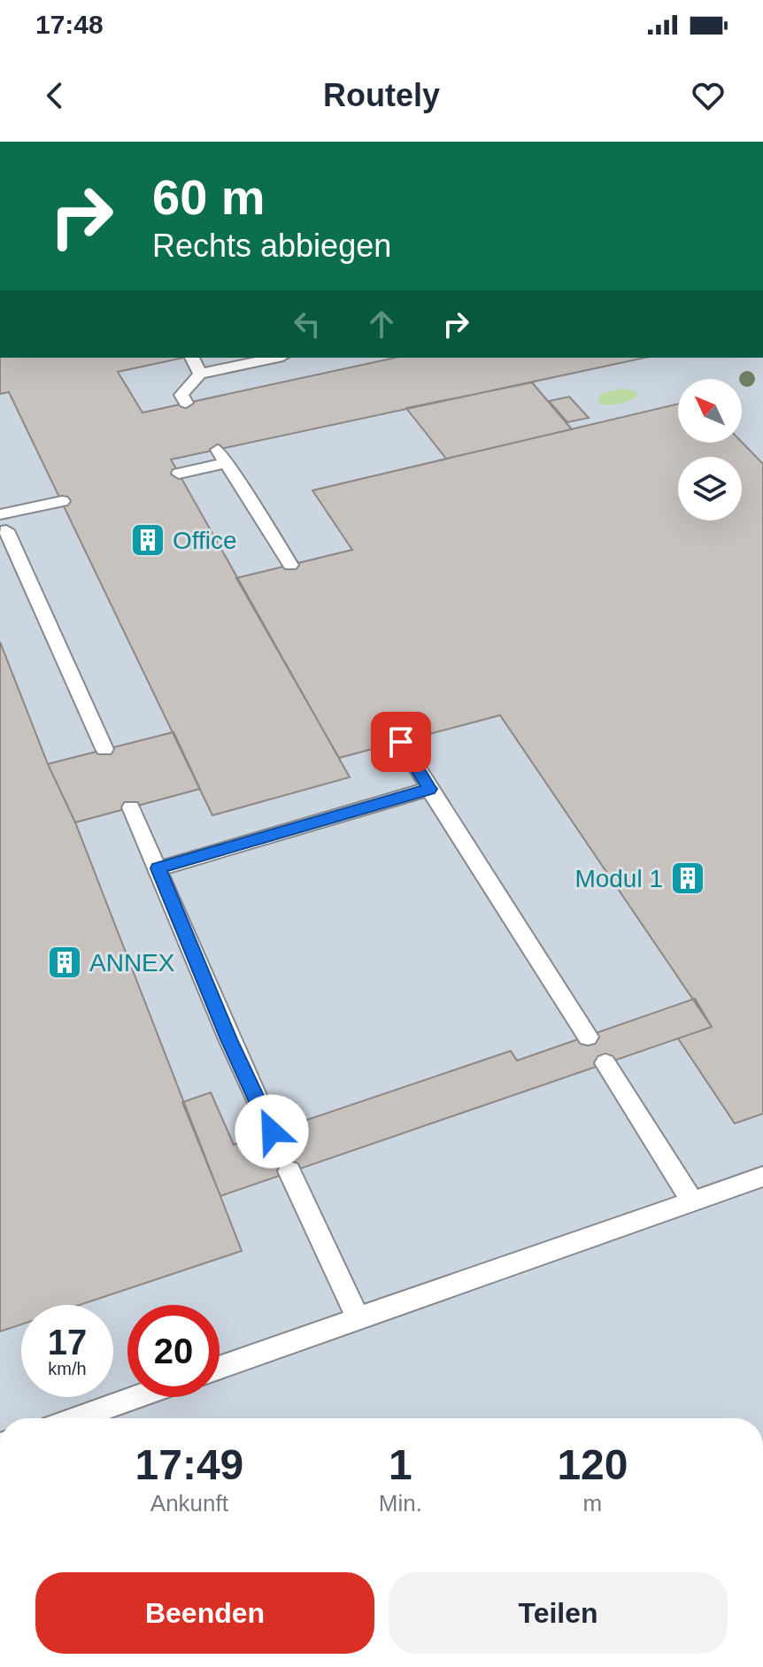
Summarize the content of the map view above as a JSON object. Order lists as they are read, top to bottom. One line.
{"places":{"building":["Office","Modul 1","ANNEX"]},"north":"top left","page":{"status":"17:48","header":"Routely","turn":["60 m","Rechts abbiegen"],"speed":"17 km/h","limit":"20","eta":["17:49","Ankunft","1","Min.","120","m"],"buttons":["Beenden","Teilen"]}}
